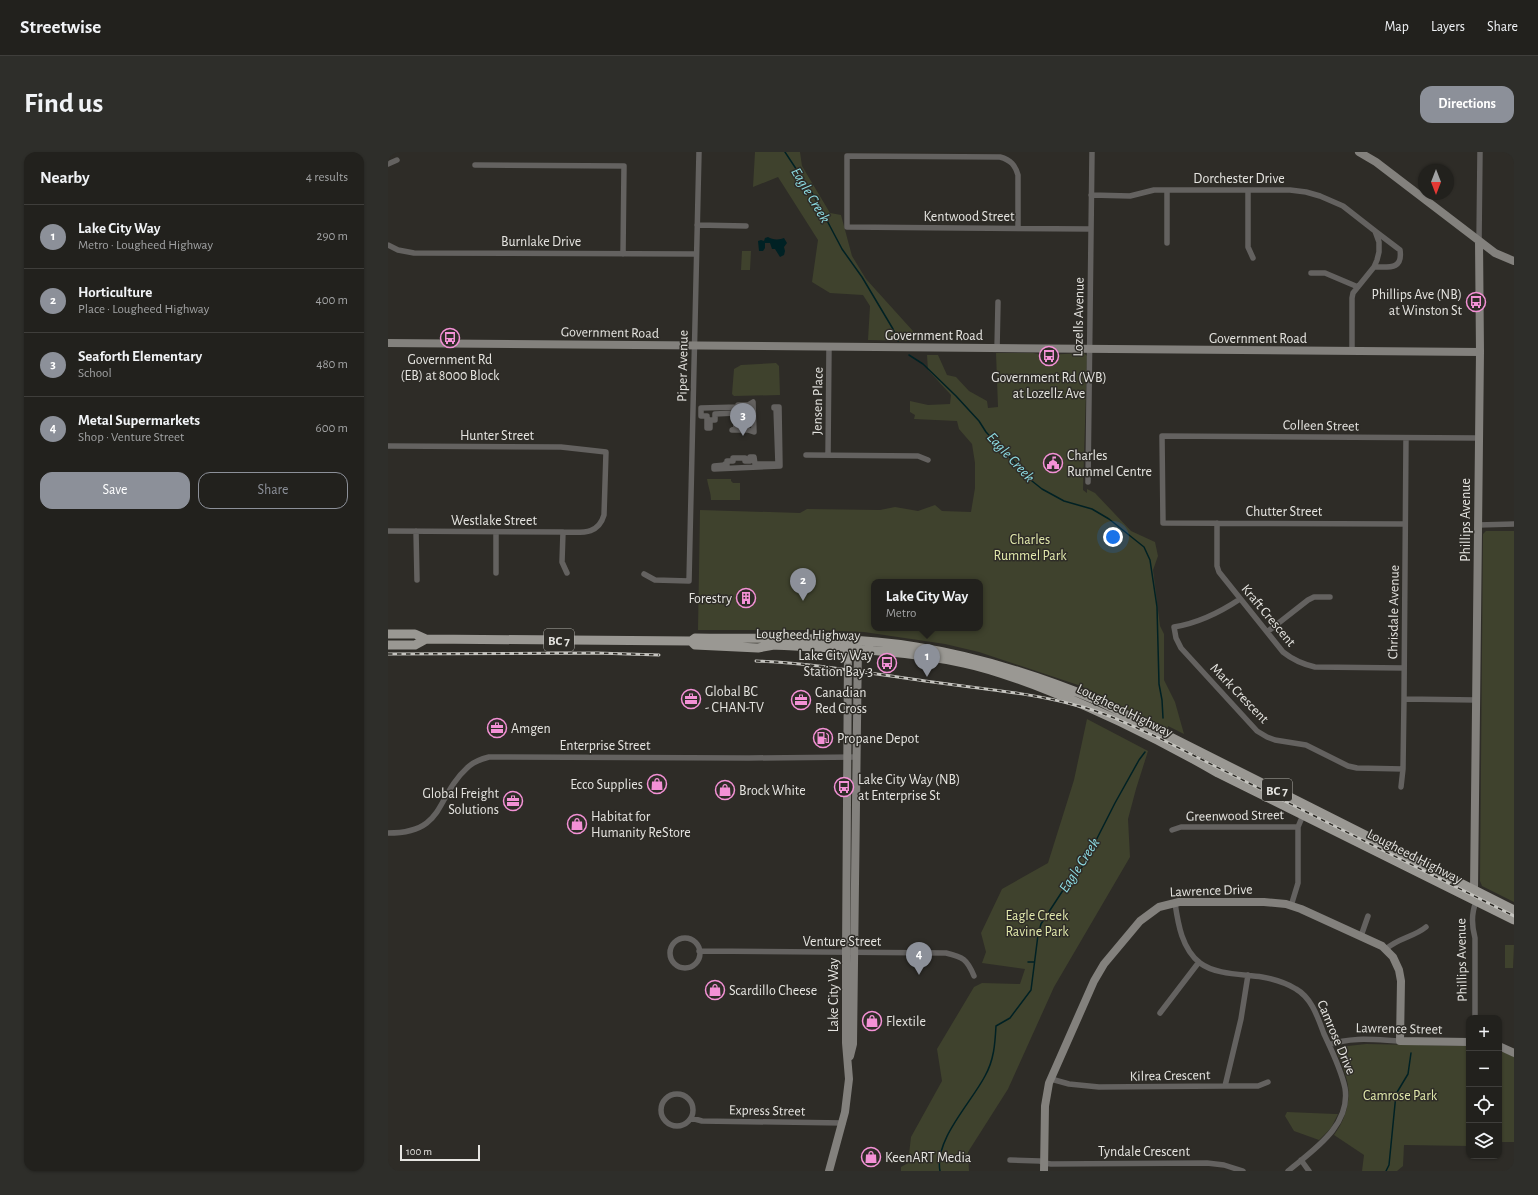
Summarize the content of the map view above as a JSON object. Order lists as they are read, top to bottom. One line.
{"streets":{"main road":["Lougheed Highway","BC 7"],"street":["Dorchester Drive","Kentwood Street","Burnlake Drive","Lozells Avenue","Government Road","Piper Avenue","Jensen Place","Colleen Street","Hunter Street","Chutter Street","Westlake Street","Phillips Avenue","Chrisdale Avenue","Kraft Crescent","Mark Crescent","Enterprise Street","Greenwood Street","Lawrence Drive","Venture Street","Lake City Way","Lawrence Street","Camrose Drive","Kilrea Crescent","Express Street","Tyndale Crescent"]},"crossings":[["Dorchester Drive","Lozells Avenue"],["Kentwood Street","Lozells Avenue"],["Burnlake Drive","Piper Avenue"],["Lozells Avenue","Government Road"],["Government Road","Piper Avenue"],["Government Road","Jensen Place"],["Government Road","Phillips Avenue"],["Colleen Street","Chutter Street"],["Colleen Street","Phillips Avenue"],["Colleen Street","Chrisdale Avenue"],["Hunter Street","Westlake Street"],["Chutter Street","Chrisdale Avenue"],["Chutter Street","Kraft Crescent"],["Phillips Avenue","Lougheed Highway"],["Chrisdale Avenue","Kraft Crescent"],["Chrisdale Avenue","Mark Crescent"],["Kraft Crescent","Mark Crescent"],["Lougheed Highway","Lake City Way"],["Enterprise Street","Lake City Way"],["Lawrence Drive","Lawrence Street"],["Lawrence Drive","Camrose Drive"],["Lawrence Drive","Kilrea Crescent"],["Lawrence Drive","Tyndale Crescent"],["Venture Street","Lake City Way"],["Lake City Way","Express Street"],["Lawrence Street","Camrose Drive"],["Camrose Drive","Kilrea Crescent"]],"water":["Eagle Creek"],"parks":["Charles Rummel Park","Eagle Creek Ravine Park","Camrose Park"],"places":{"bus stop":["Phillips Ave (NB) at Winston St","Government Rd (EB) at 8000 Block","Government Rd (WB) at Lozellz Ave","Lake City Way Station Bay 3","Lake City Way (NB) at Enterprise St"],"public building":["Charles Rummel Centre"],"building":["Forestry"],"office":["Global BC - CHAN-TV","Canadian Red Cross","Amgen","Global Freight Solutions"],"fuel station":["Propane Depot"],"shop":["Ecco Supplies","Brock White","Habitat for Humanity ReStore","Scardillo Cheese","Flextile","KeenART Media"]},"scale_bar":"100 m","north":"bottom","page":{"header":"Streetwise","nav":["Map","Layers","Share"],"buttons":["Directions",["Save","Share"]],"title":"Find us","heading":["Nearby","4 results"],"list":[{"mark":"1","name":"Lake City Way","note":"Metro · Lougheed Highway","value":"290 m"},{"mark":"2","name":"Horticulture","note":"Place · Lougheed Highway","value":"400 m"},{"mark":"3","name":"Seaforth Elementary","note":"School","value":"480 m"},{"mark":"4","name":"Metal Supermarkets","note":"Shop · Venture Street","value":"600 m"}],"pins":["3","2","1","4"],"popup":["Lake City Way","Metro"],"map_buttons":["+","−"],"scale":"100 m"}}
